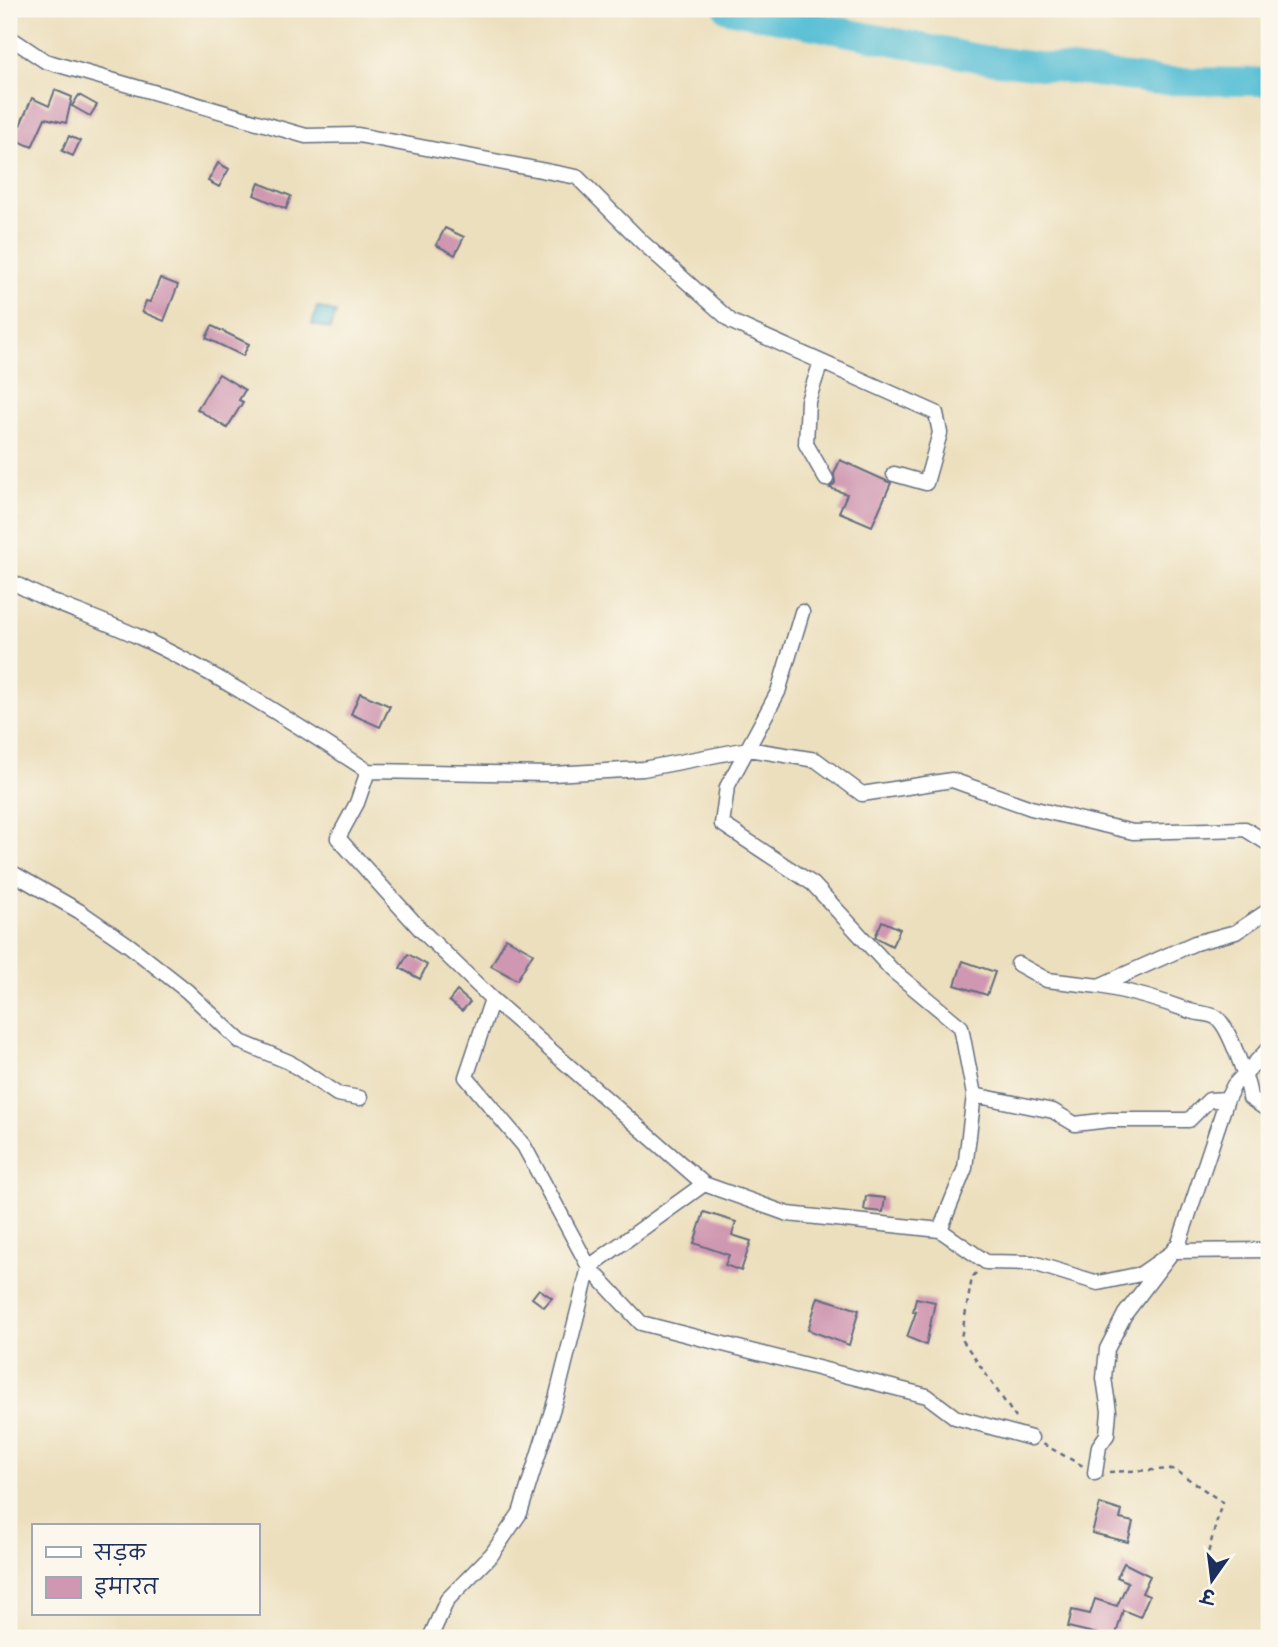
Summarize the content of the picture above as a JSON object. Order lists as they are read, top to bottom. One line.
{"legend":["सड़क","इमारत"],"north":"bottom"}
